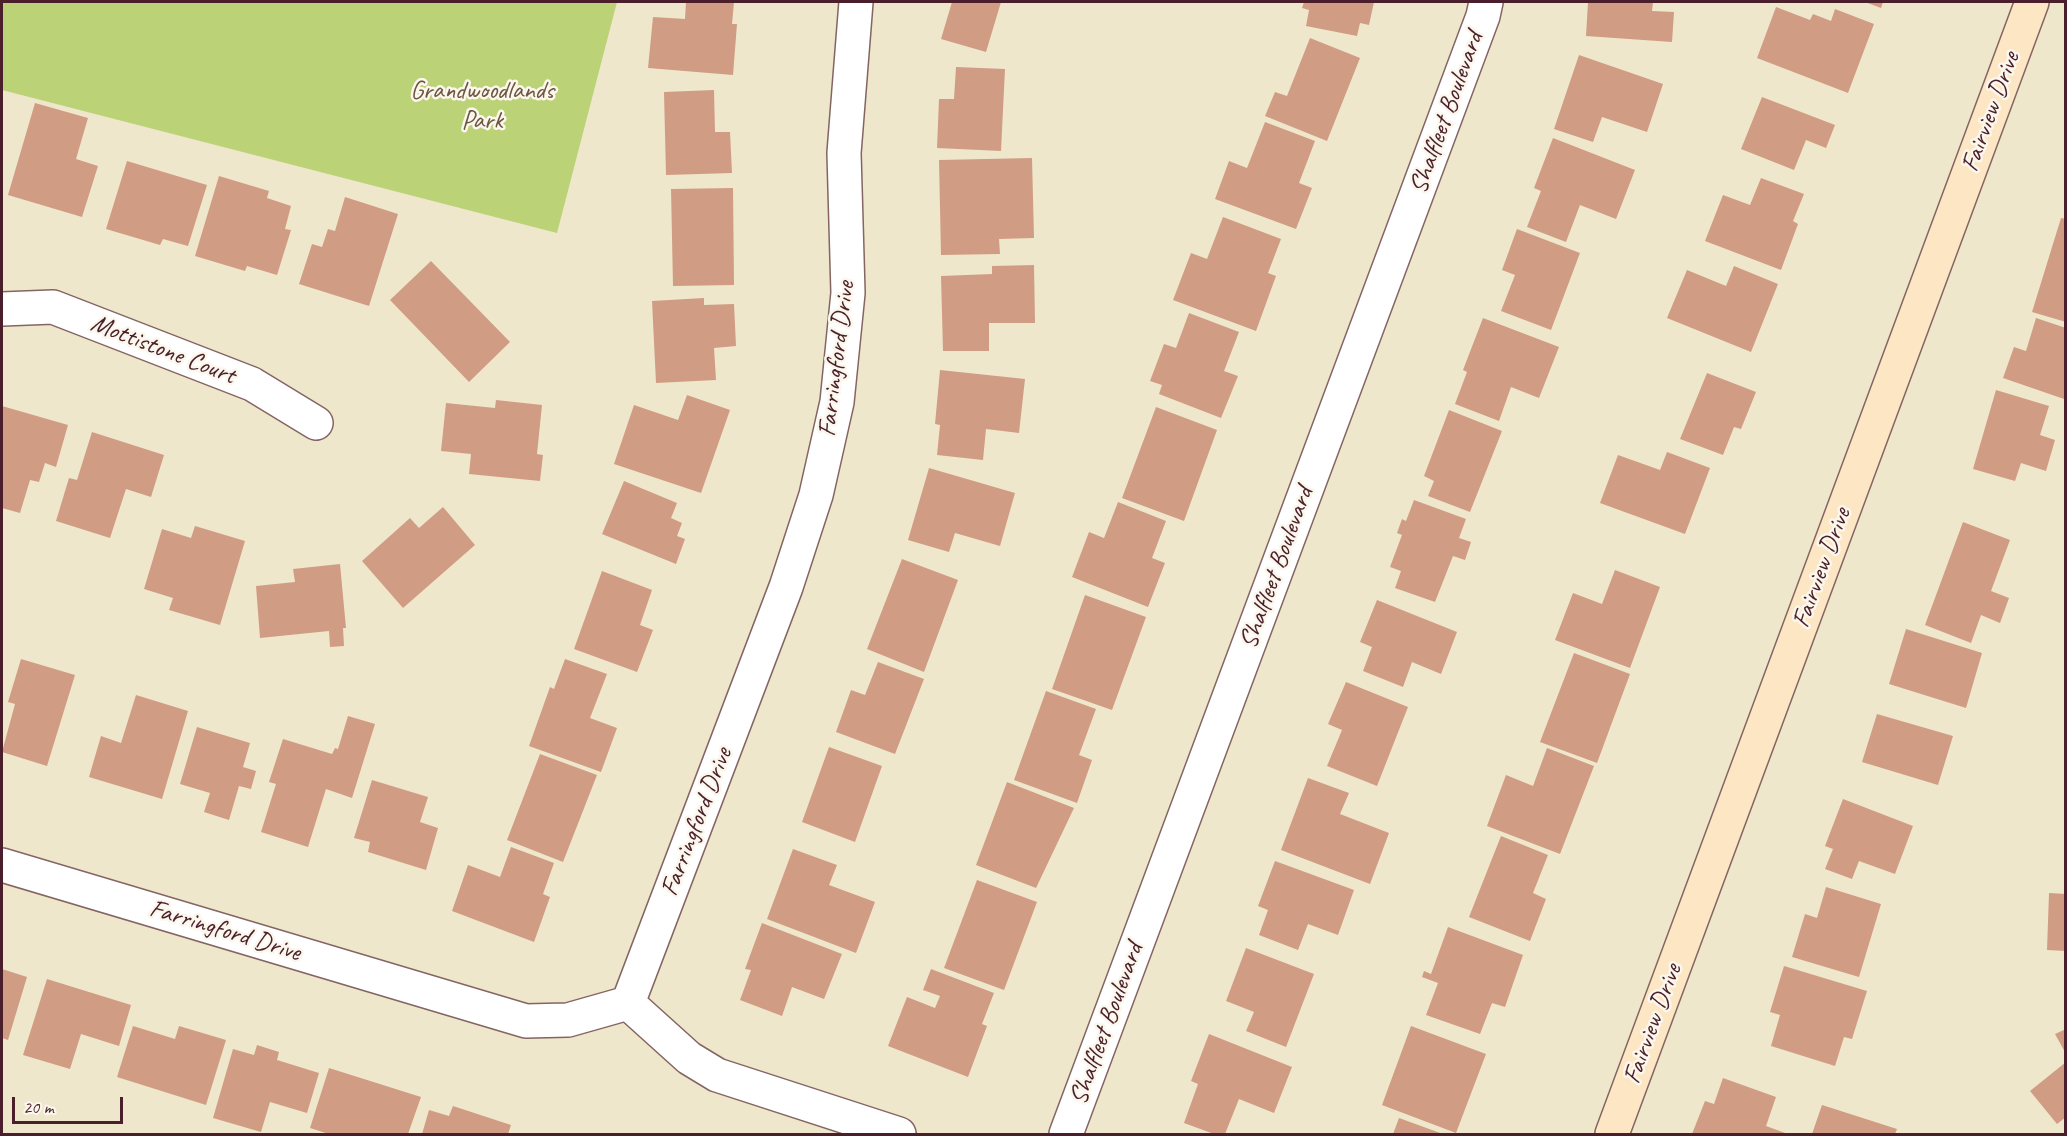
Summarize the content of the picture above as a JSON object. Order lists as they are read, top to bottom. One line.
{"streets":{"main road":["Fairview Drive"],"street":["Shalfleet Boulevard","Mottistone Court","Farringford Drive"]},"parks":["Grandwoodlands Park"],"scale_bar":"20 m"}
